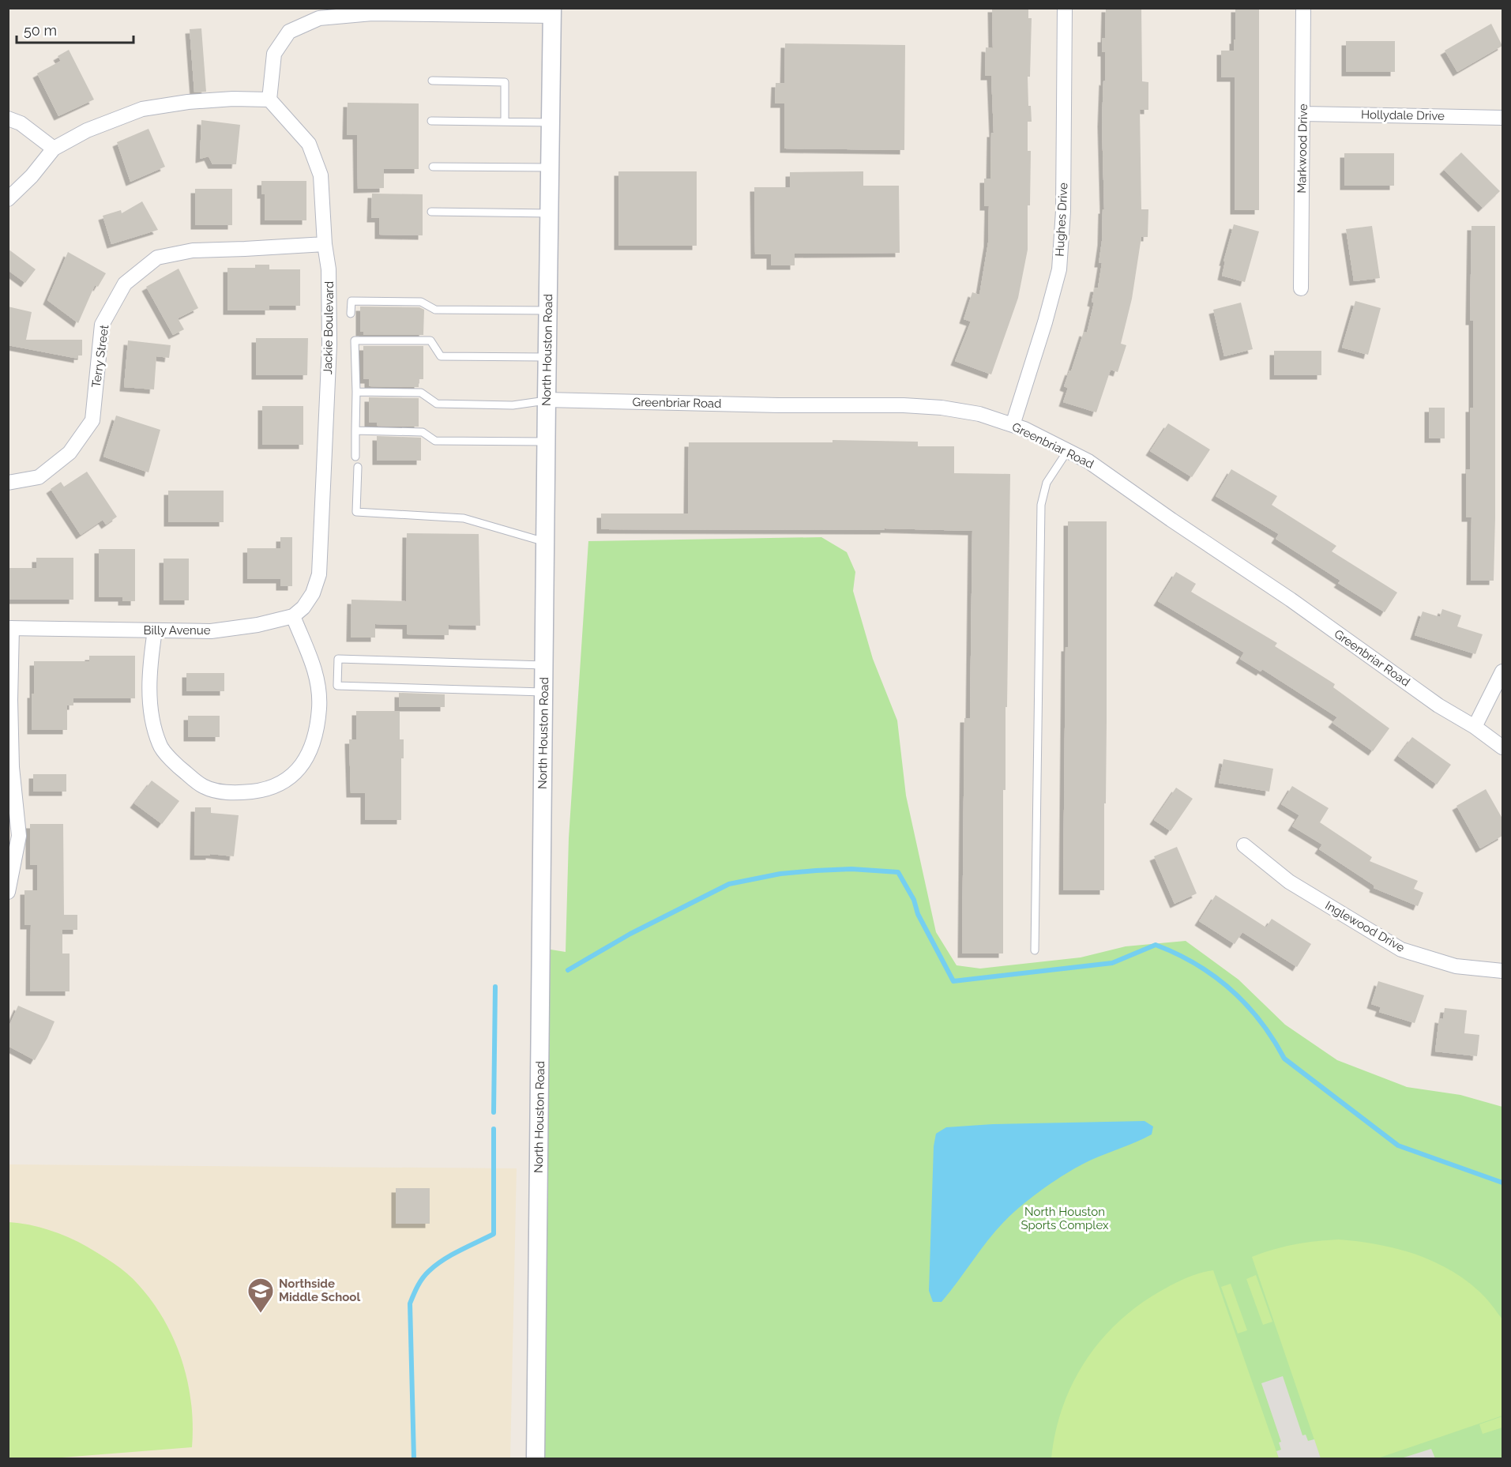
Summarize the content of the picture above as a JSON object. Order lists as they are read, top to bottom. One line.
{"streets":{"street":["Hollydale Drive","Markwood Drive","Hughes Drive","Jackie Boulevard","North Houston Road","Terry Street","Greenbriar Road","Billy Avenue","Inglewood Drive"]},"crossings":[["Hollydale Drive","Markwood Drive"],["Hughes Drive","Greenbriar Road"],["Jackie Boulevard","Terry Street"],["Jackie Boulevard","Billy Avenue"],["North Houston Road","Greenbriar Road"]],"parks":["North Houston Sports Complex"],"places":{"school or university":["Northside Middle School"]},"scale_bar":"50 m"}
